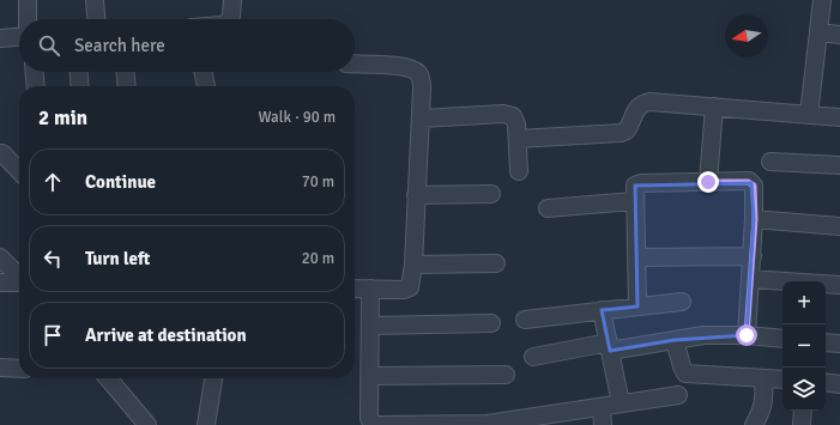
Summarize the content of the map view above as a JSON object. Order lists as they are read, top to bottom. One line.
{"north":"left","page":{"search":"Search here","heading":["2 min","Walk · 90 m"],"list":[["Continue","70 m"],["Turn left","20 m"],"Arrive at destination"],"map_buttons":["+","−"]}}
